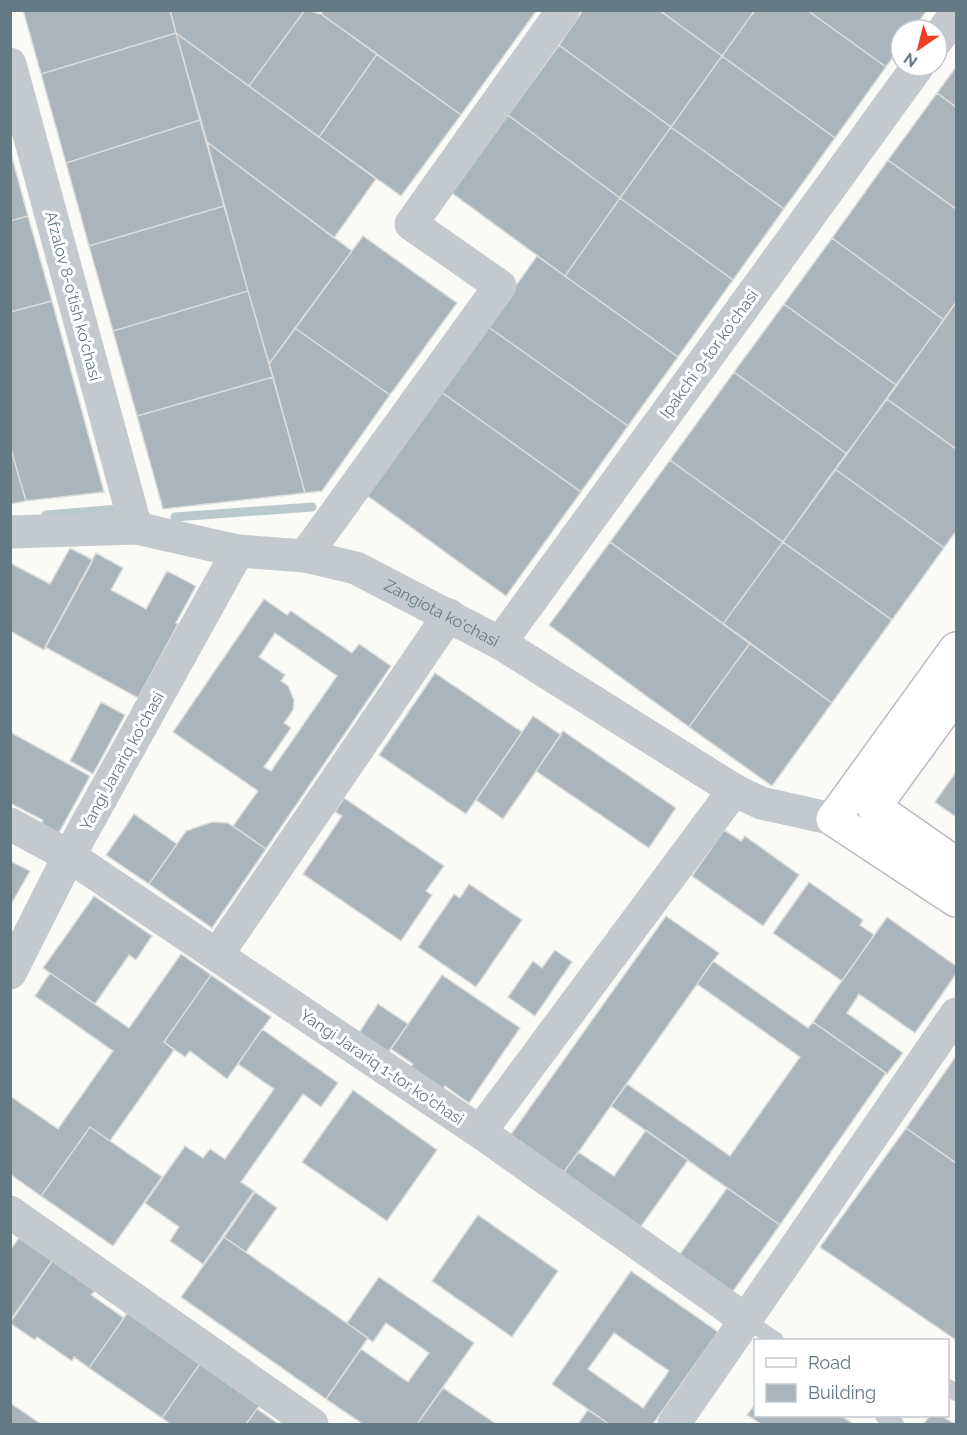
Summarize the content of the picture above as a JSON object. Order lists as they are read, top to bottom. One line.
{"streets":{"main road":["Zangiota ko'chasi"],"street":["Afzalov 8-o'tish ko'chasi","Ipakchi 9-tor ko'chasi","Yangi Jarariq ko'chasi","Yangi Jarariq 1-tor ko'chasi"]},"crossings":[["Afzalov 8-o'tish ko'chasi","Zangiota ko'chasi"],["Ipakchi 9-tor ko'chasi","Zangiota ko'chasi"],["Zangiota ko'chasi","Yangi Jarariq ko'chasi"],["Yangi Jarariq ko'chasi","Yangi Jarariq 1-tor ko'chasi"]],"legend":["Road","Building"],"north":"bottom left"}
